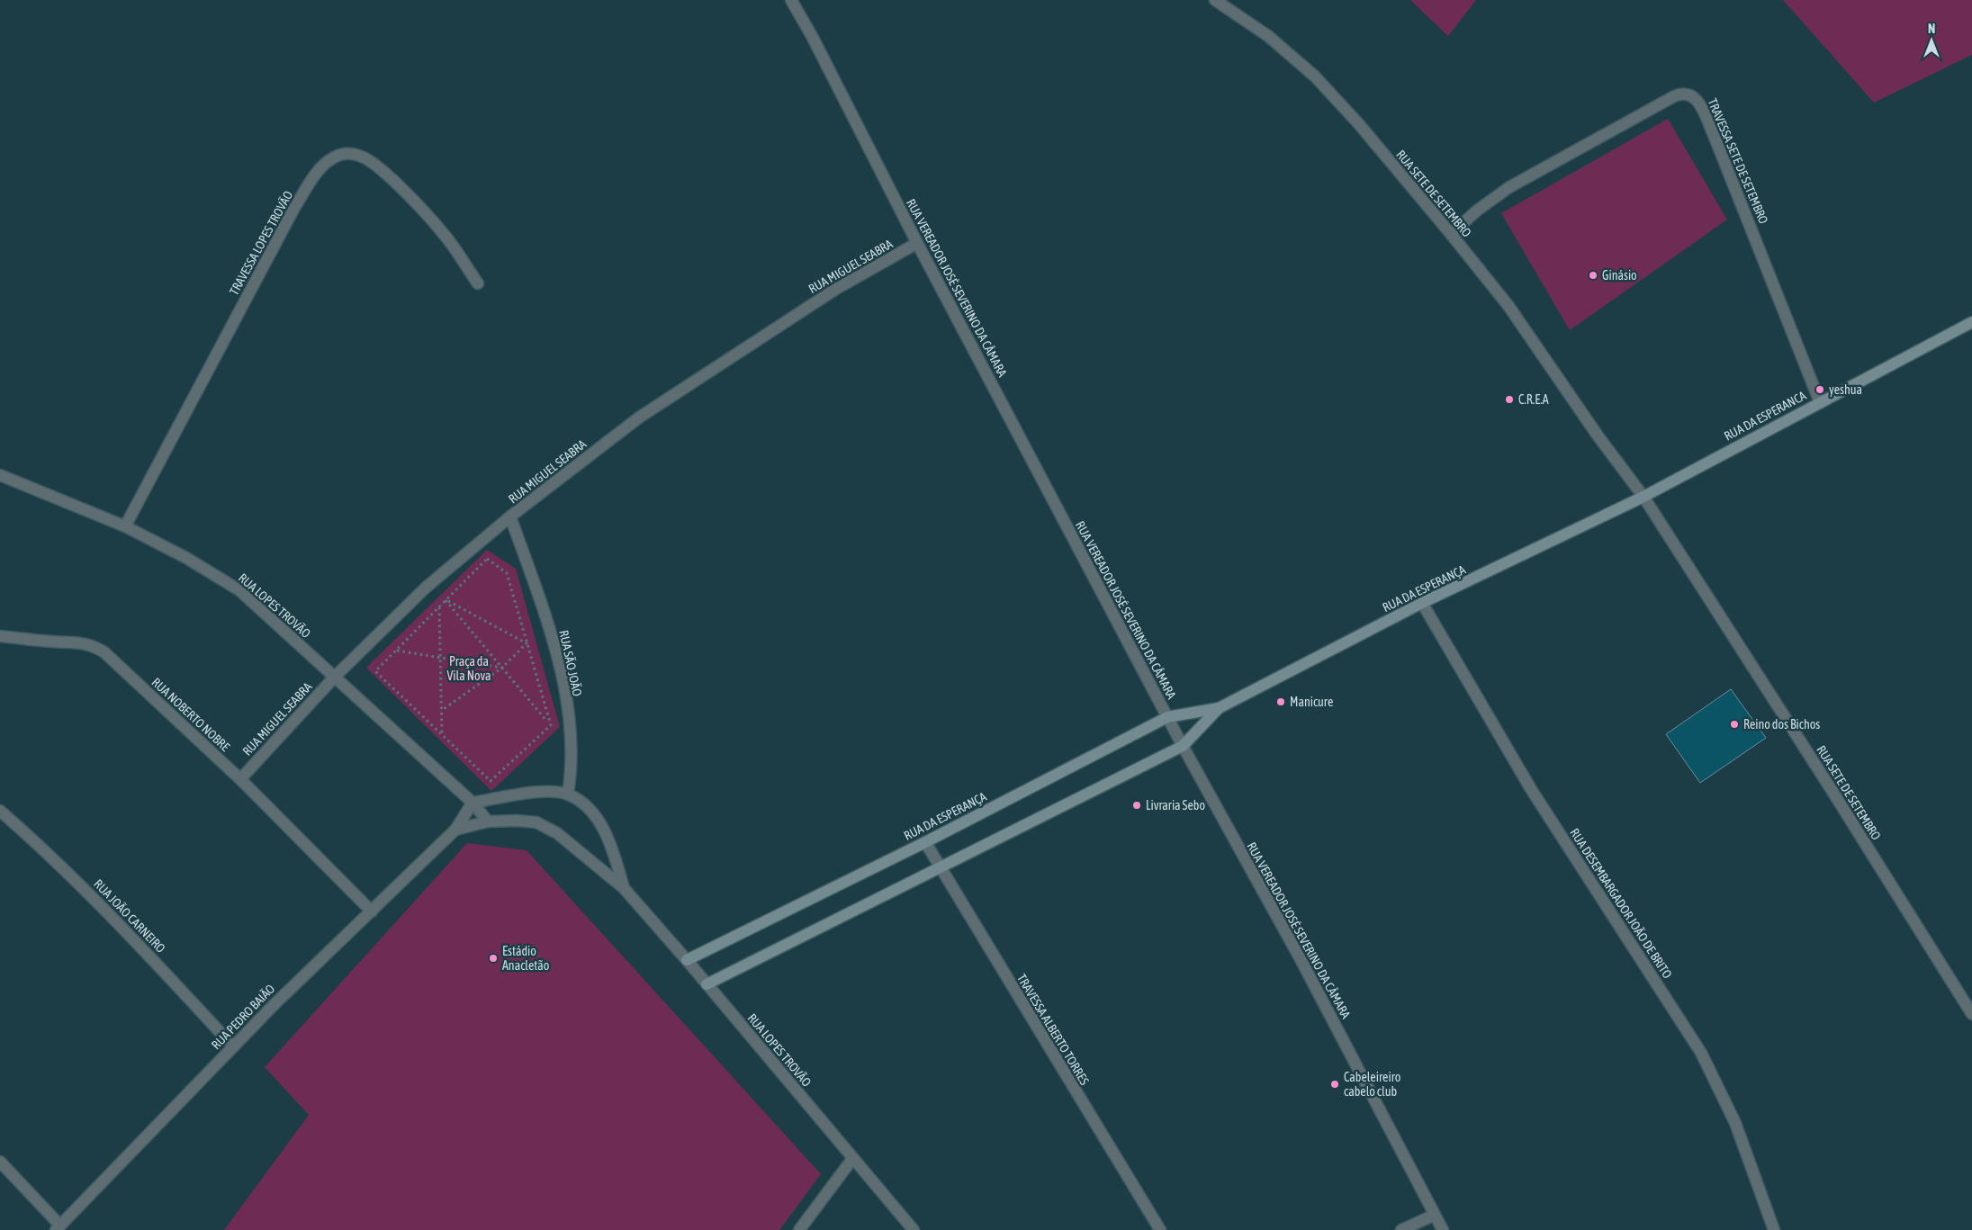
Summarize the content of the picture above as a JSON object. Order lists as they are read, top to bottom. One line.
{"streets":{"street":["TRAVESSA SETE DE SETEMBRO","RUA SETE DE SETEMBRO","TRAVESSA LOPES TROVÃO","RUA MIGUEL SEABRA","RUA VEREADOR JOSÉ SEVERINO DA CÂMARA","RUA DA ESPERANCA","RUA DA ESPERANÇA","RUA LOPES TROVÃO","RUA SÃO JOÃO","RUA NOBERTO NOBRE","RUA DESEMBARGADOR JOÃO DE BRITO","RUA JOÃO CARNEIRO","RUA PEDRO BAIÃO","TRAVESSA ALBERTO TORRES"]},"crossings":[["TRAVESSA SETE DE SETEMBRO","RUA SETE DE SETEMBRO"],["TRAVESSA SETE DE SETEMBRO","RUA DA ESPERANCA"],["RUA SETE DE SETEMBRO","RUA DA ESPERANCA"],["RUA SETE DE SETEMBRO","RUA DA ESPERANÇA"],["TRAVESSA LOPES TROVÃO","RUA LOPES TROVÃO"],["RUA MIGUEL SEABRA","RUA VEREADOR JOSÉ SEVERINO DA CÂMARA"],["RUA MIGUEL SEABRA","RUA LOPES TROVÃO"],["RUA MIGUEL SEABRA","RUA SÃO JOÃO"],["RUA MIGUEL SEABRA","RUA NOBERTO NOBRE"],["RUA VEREADOR JOSÉ SEVERINO DA CÂMARA","RUA DA ESPERANÇA"],["RUA DA ESPERANCA","RUA DA ESPERANÇA"],["RUA DA ESPERANÇA","RUA LOPES TROVÃO"],["RUA DA ESPERANÇA","RUA DESEMBARGADOR JOÃO DE BRITO"],["RUA DA ESPERANÇA","TRAVESSA ALBERTO TORRES"],["RUA LOPES TROVÃO","RUA PEDRO BAIÃO"],["RUA NOBERTO NOBRE","RUA PEDRO BAIÃO"],["RUA JOÃO CARNEIRO","RUA PEDRO BAIÃO"]],"parks":["Praça da Vila Nova"],"places":["Ginásio","yeshua","C.R.E.A","Manicure","Reino dos Bichos","Livraria Sebo","Estádio Anacletão","Cabeleireiro cabelo club"],"north":"top"}
